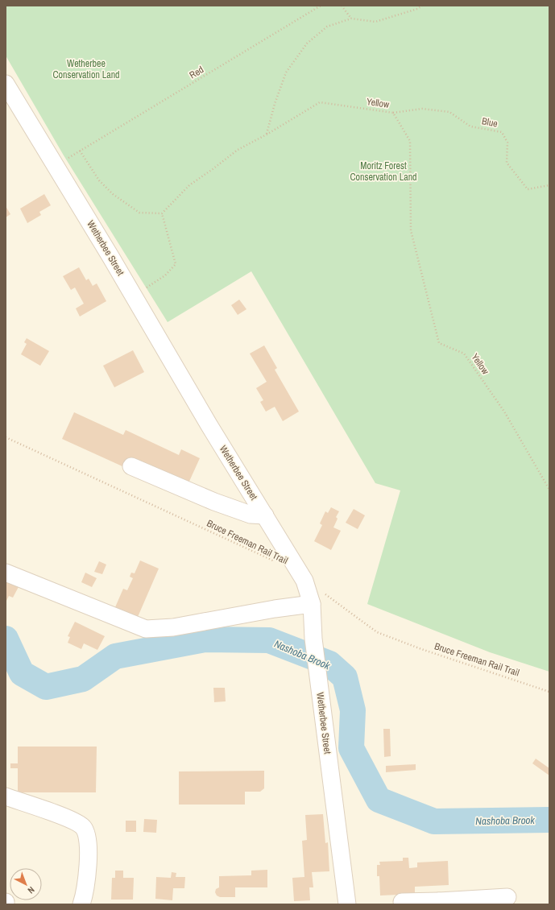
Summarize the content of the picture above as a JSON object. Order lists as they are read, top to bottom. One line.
{"streets":{"street":["Wetherbee Street"],"path":["Red","Yellow","Blue","Bruce Freeman Rail Trail"]},"crossings":[["Red","Wetherbee Street"],["Yellow","Blue"],["Wetherbee Street","Bruce Freeman Rail Trail"]],"water":["Nashoba Brook"],"parks":["Wetherbee Conservation Land","Moritz Forest Conservation Land"],"north":"bottom right"}
